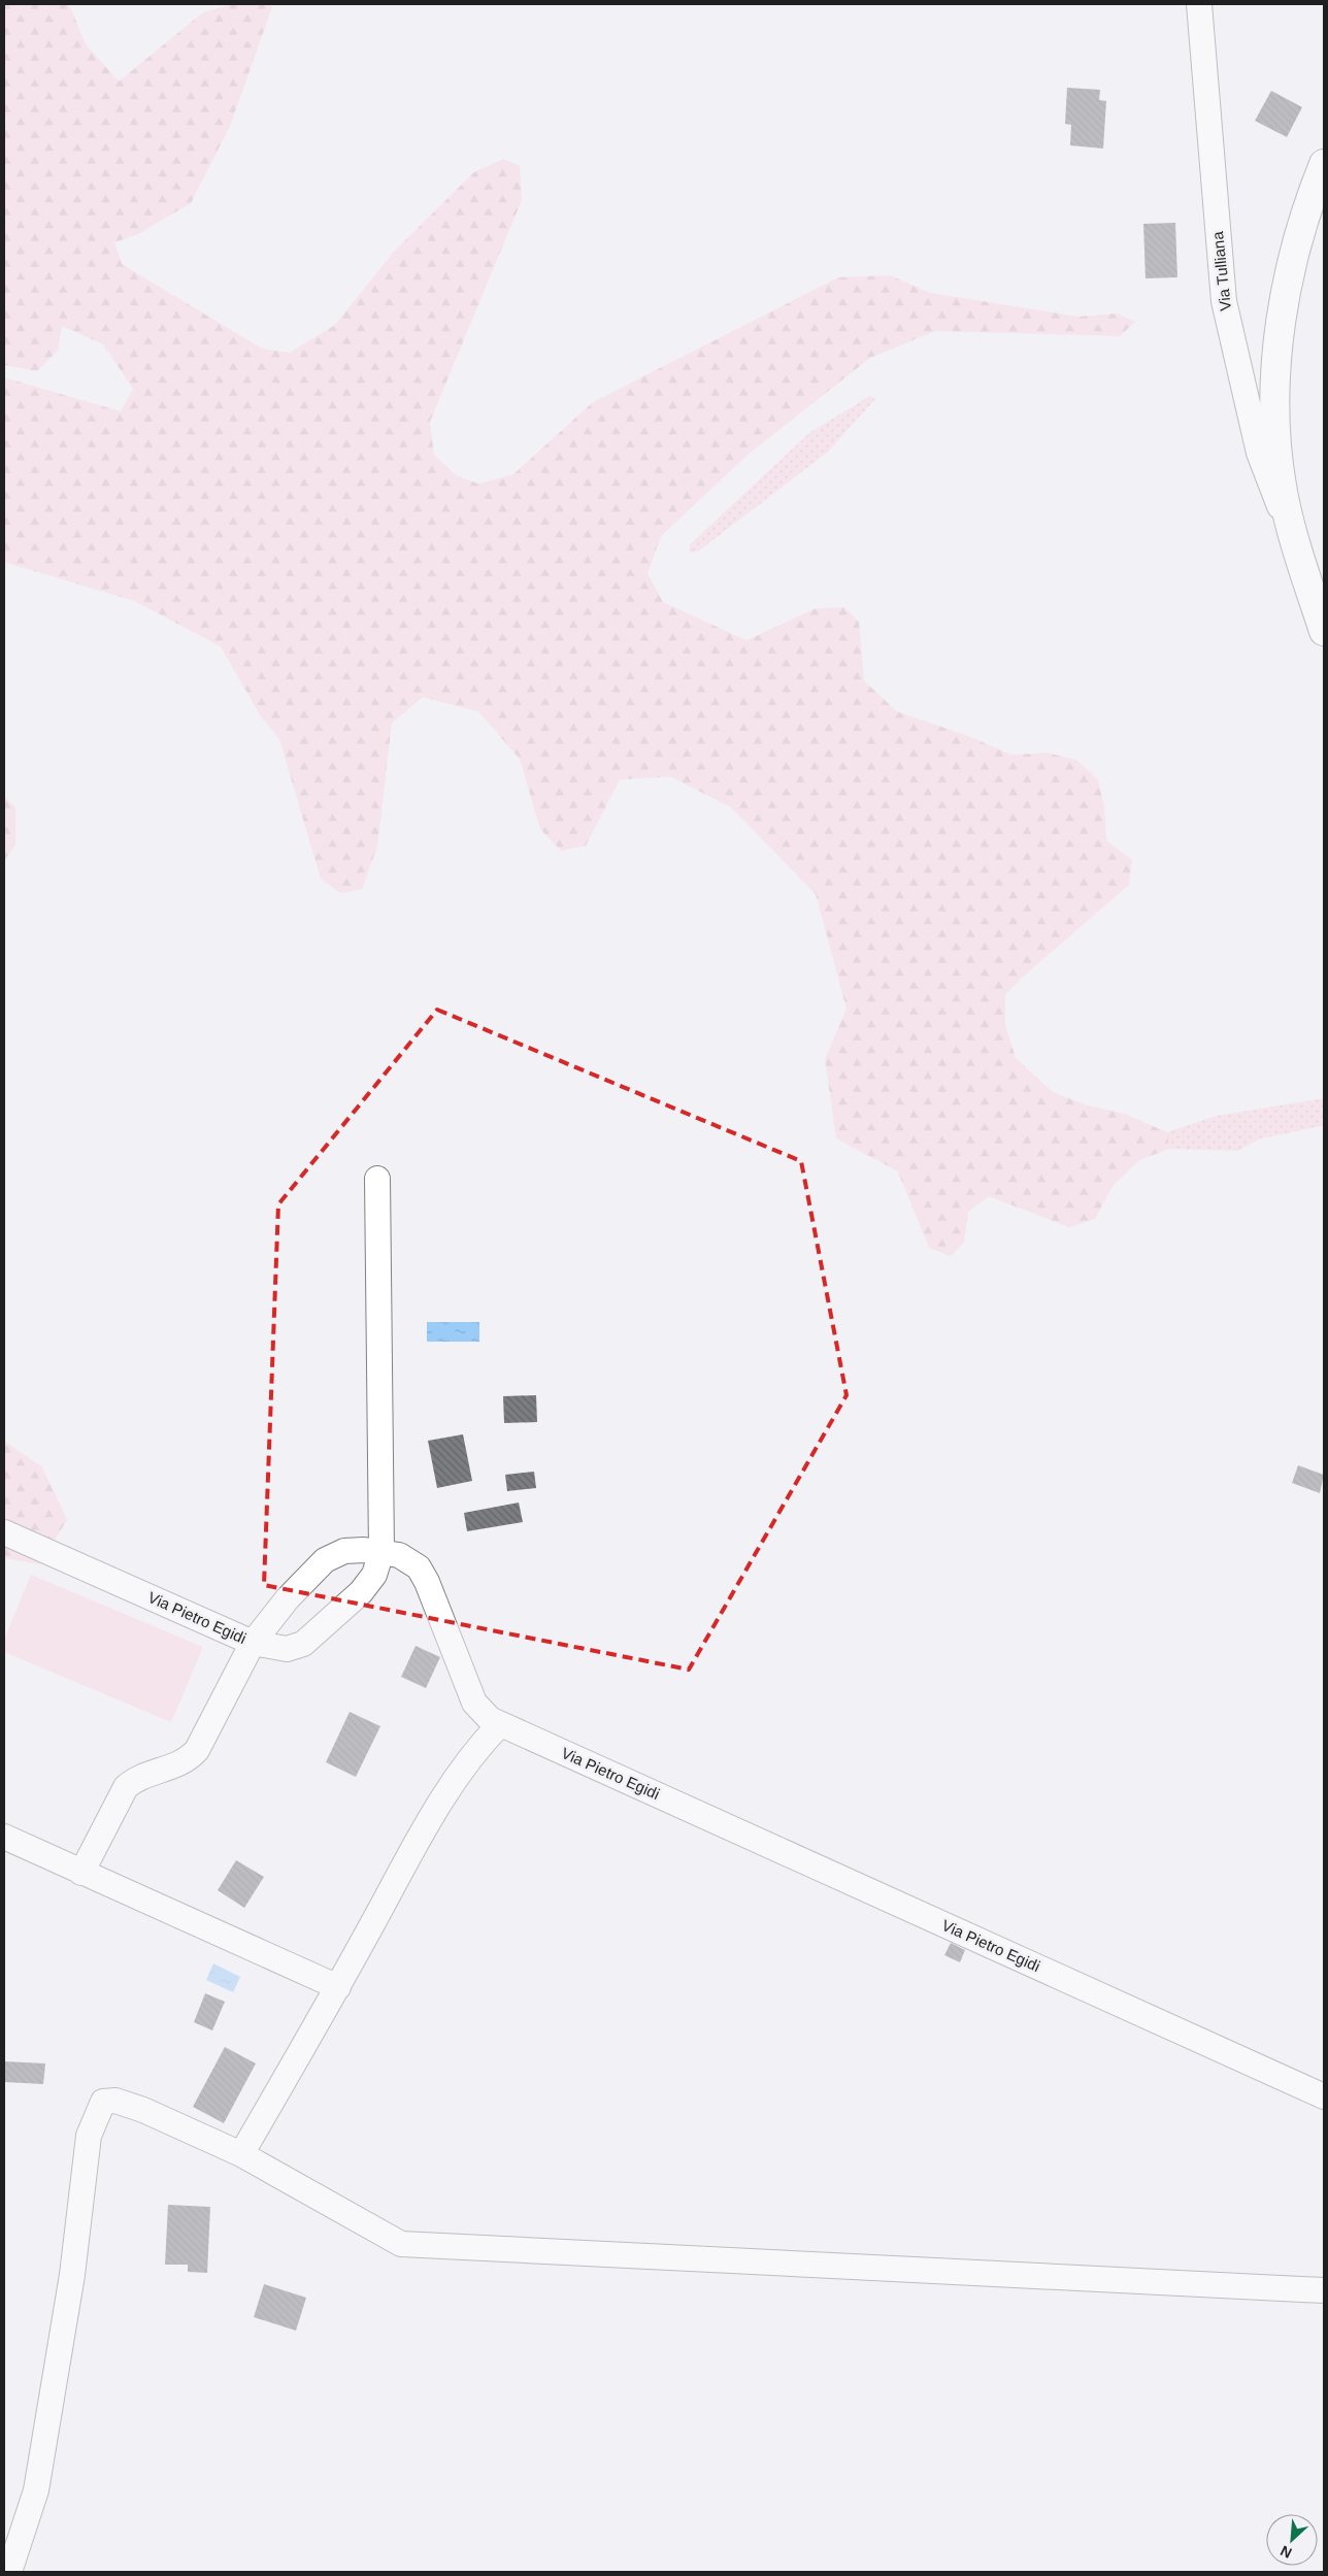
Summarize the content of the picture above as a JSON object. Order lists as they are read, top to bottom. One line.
{"streets":{"street":["Via Tulliana","Via Pietro Egidi"]},"north":"bottom left"}
